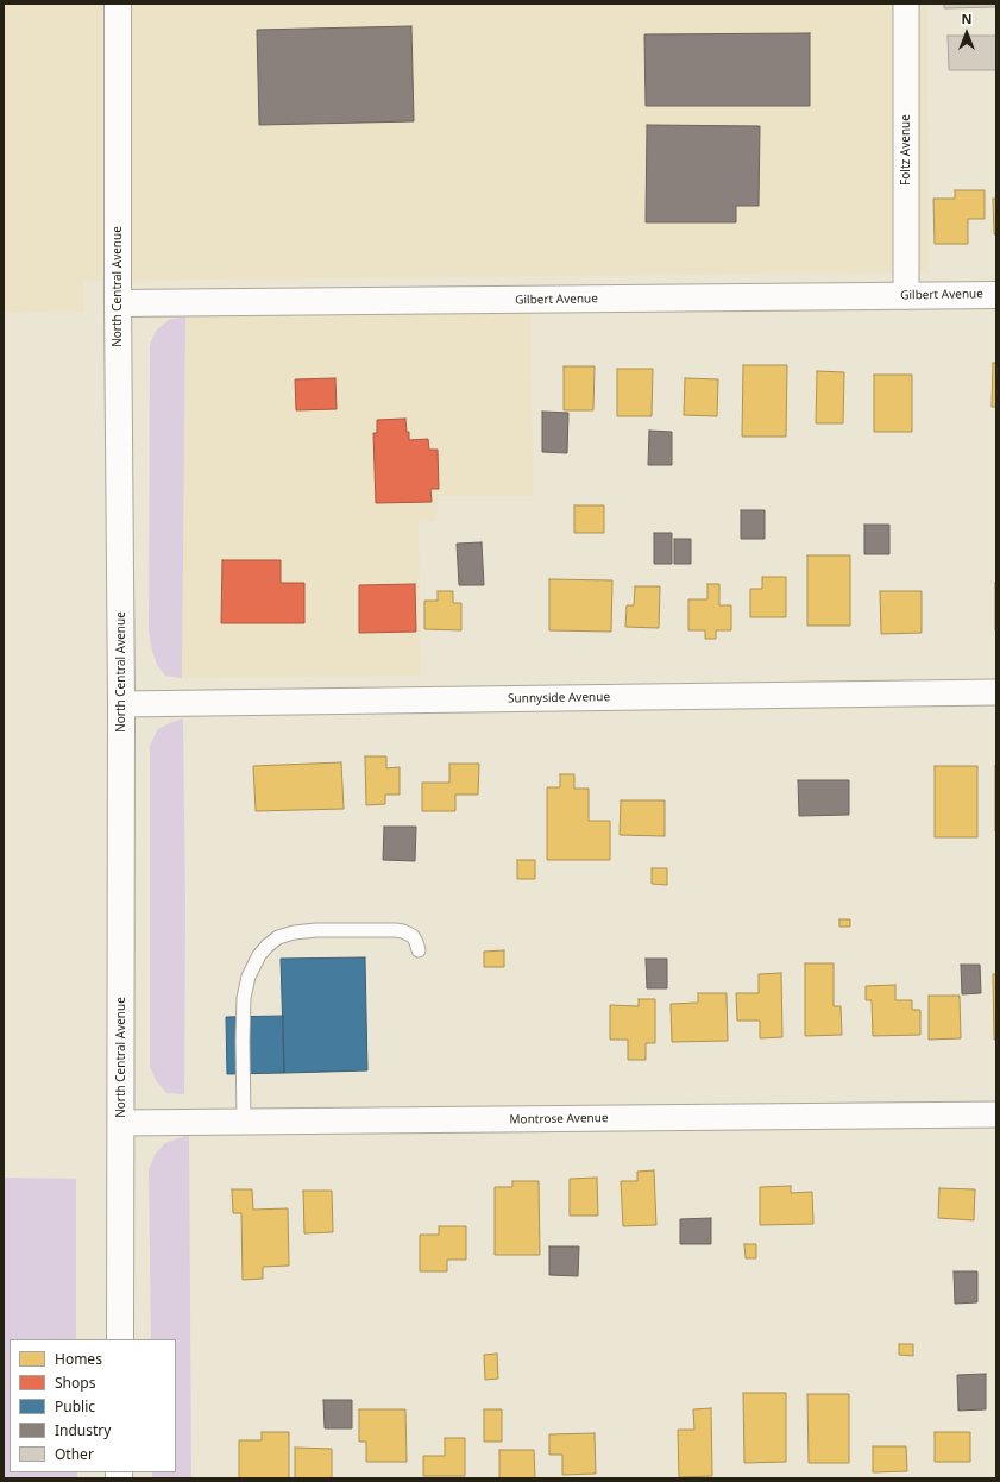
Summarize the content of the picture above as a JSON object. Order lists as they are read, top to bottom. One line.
{"streets":{"main road":["North Central Avenue","Gilbert Avenue"],"street":["Foltz Avenue","Sunnyside Avenue","Montrose Avenue"]},"crossings":[["Foltz Avenue","Gilbert Avenue"],["North Central Avenue","Gilbert Avenue"],["North Central Avenue","Sunnyside Avenue"],["North Central Avenue","Montrose Avenue"]],"legend":["Homes","Shops","Public","Industry","Other"],"north":"top"}
